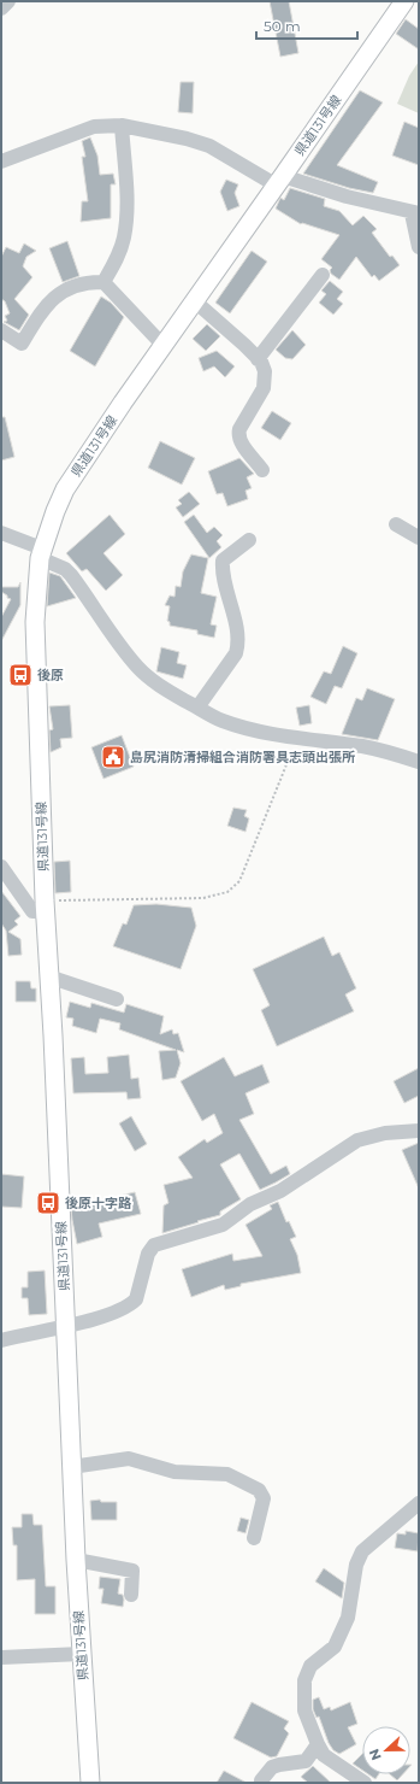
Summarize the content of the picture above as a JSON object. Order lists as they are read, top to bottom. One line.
{"streets":{"main road":["県道131号線"]},"places":{"bus stop":["後原","後原十字路"],"public building":["島尻消防清掃組合消防署具志頭出張所"]},"scale_bar":"50 m","north":"left"}
